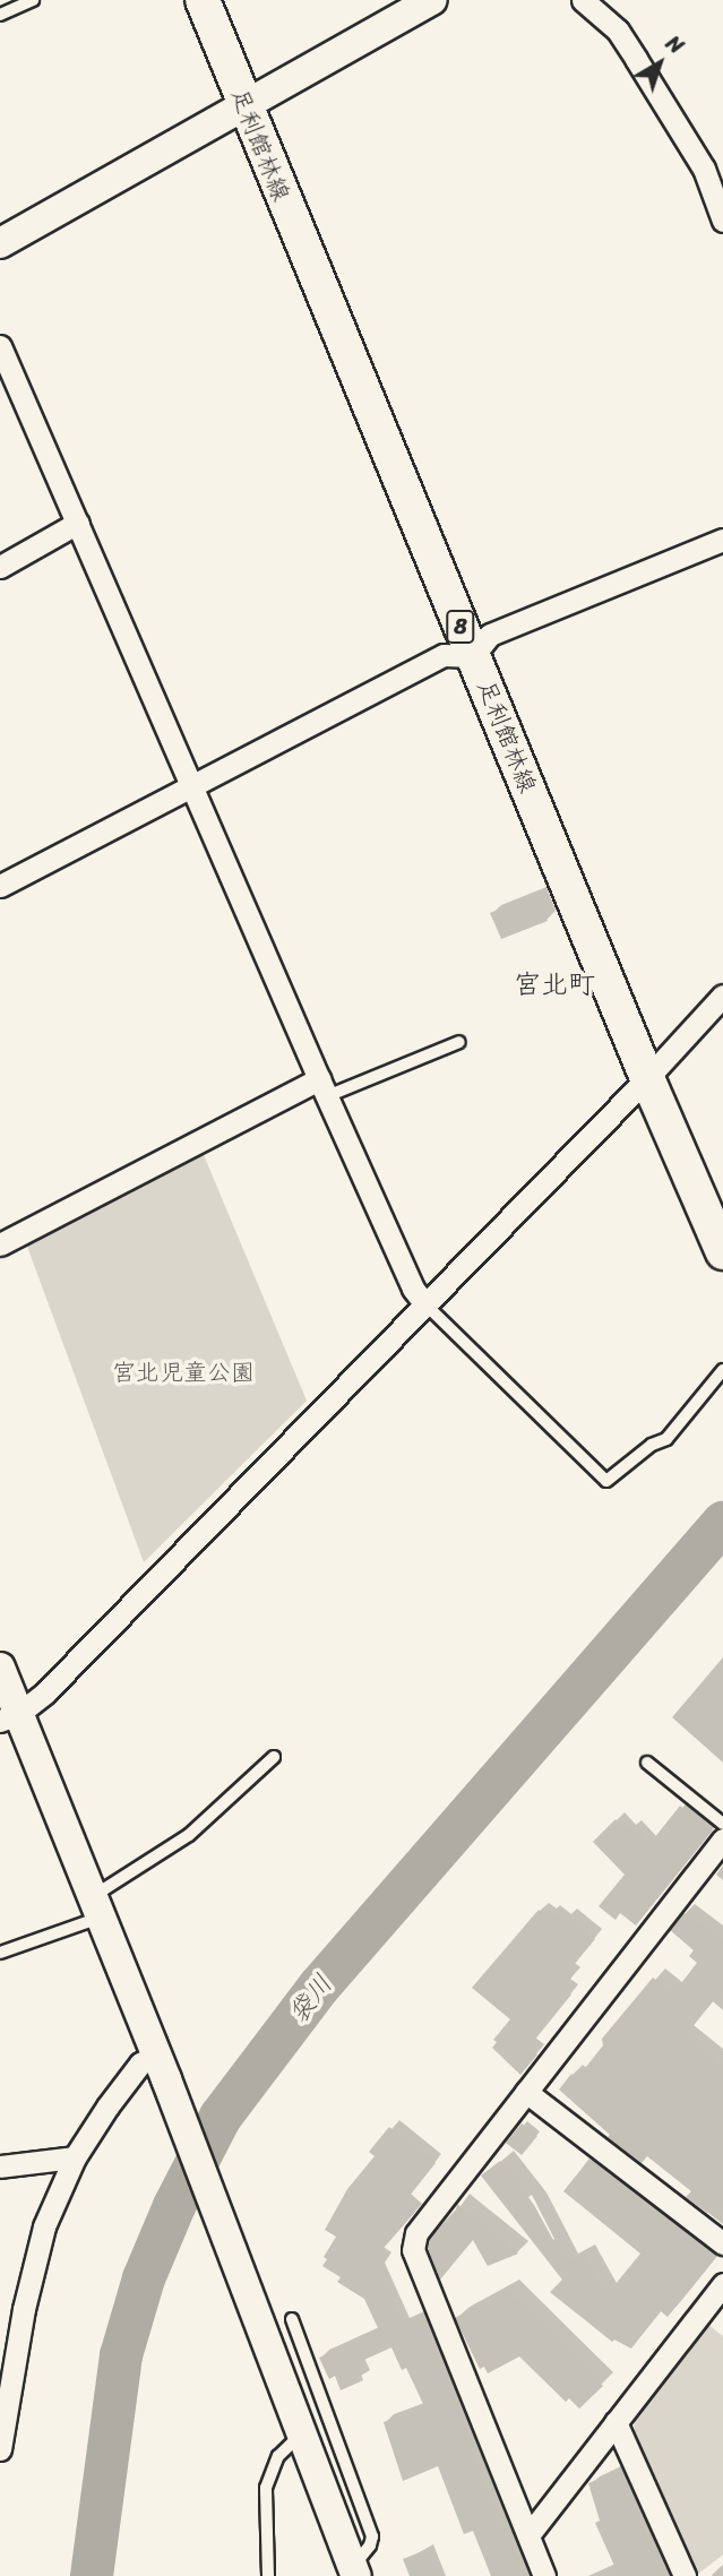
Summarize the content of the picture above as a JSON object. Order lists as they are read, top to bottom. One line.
{"streets":{"main road":["足利館林線","8"]},"districts":["宮北町"],"water":["袋川"],"parks":["宮北児童公園"],"north":"top right"}
